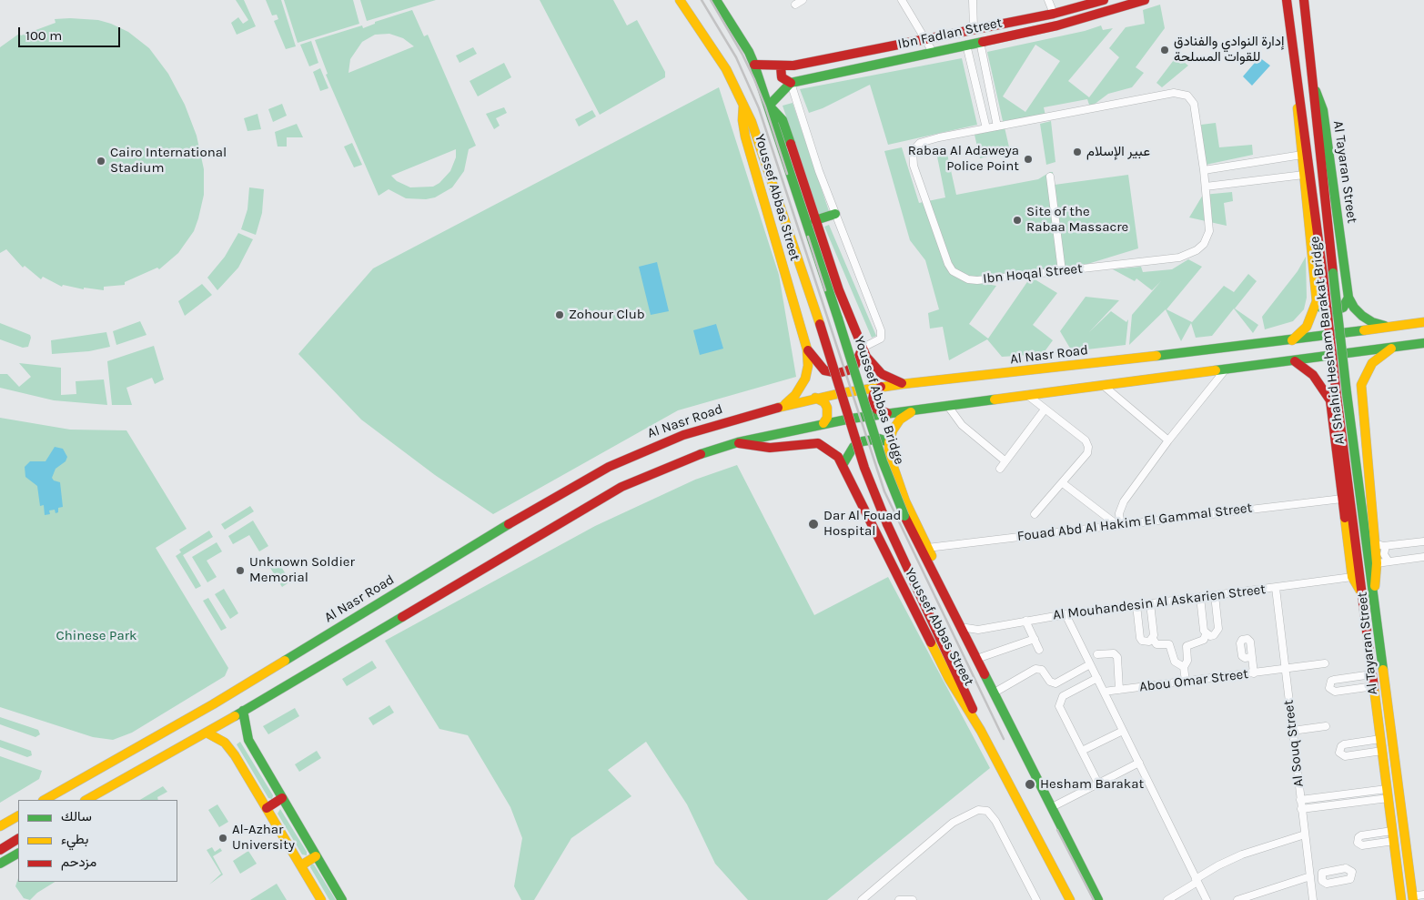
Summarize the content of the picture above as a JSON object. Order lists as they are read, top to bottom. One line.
{"streets":{"main road":["Ibn Fadlan Street","Al Tayaran Street","Youssef Abbas Street","Al Shahid Hesham Barakat Bridge","Al Nasr Road","Youssef Abbas Bridge"],"street":["Ibn Hoqal Street","Fouad Abd Al Hakim El Gammal Street","Al Mouhandesin Al Askarien Street","Abou Omar Street","Al Souq Street"]},"crossings":[["Ibn Fadlan Street","Youssef Abbas Bridge"],["Al Tayaran Street","Al Shahid Hesham Barakat Bridge"],["Al Tayaran Street","Al Nasr Road"],["Al Tayaran Street","Fouad Abd Al Hakim El Gammal Street"],["Al Tayaran Street","Al Mouhandesin Al Askarien Street"],["Youssef Abbas Street","Al Nasr Road"],["Youssef Abbas Street","Youssef Abbas Bridge"],["Youssef Abbas Street","Fouad Abd Al Hakim El Gammal Street"],["Youssef Abbas Street","Al Mouhandesin Al Askarien Street"],["Al Mouhandesin Al Askarien Street","Al Souq Street"],["Abou Omar Street","Al Souq Street"]],"parks":["Chinese Park"],"places":["إدارة النوادي والفنادق للقوات المسلحة","عبير الإسلام","Rabaa Al Adaweya Police Point","Cairo International Stadium","Site of the Rabaa Massacre","Zohour Club","Dar Al Fouad Hospital","Unknown Soldier Memorial","Hesham Barakat","Al-Azhar University"],"legend":["سالك","بطيء","مزدحم"],"scale_bar":"100 m"}
